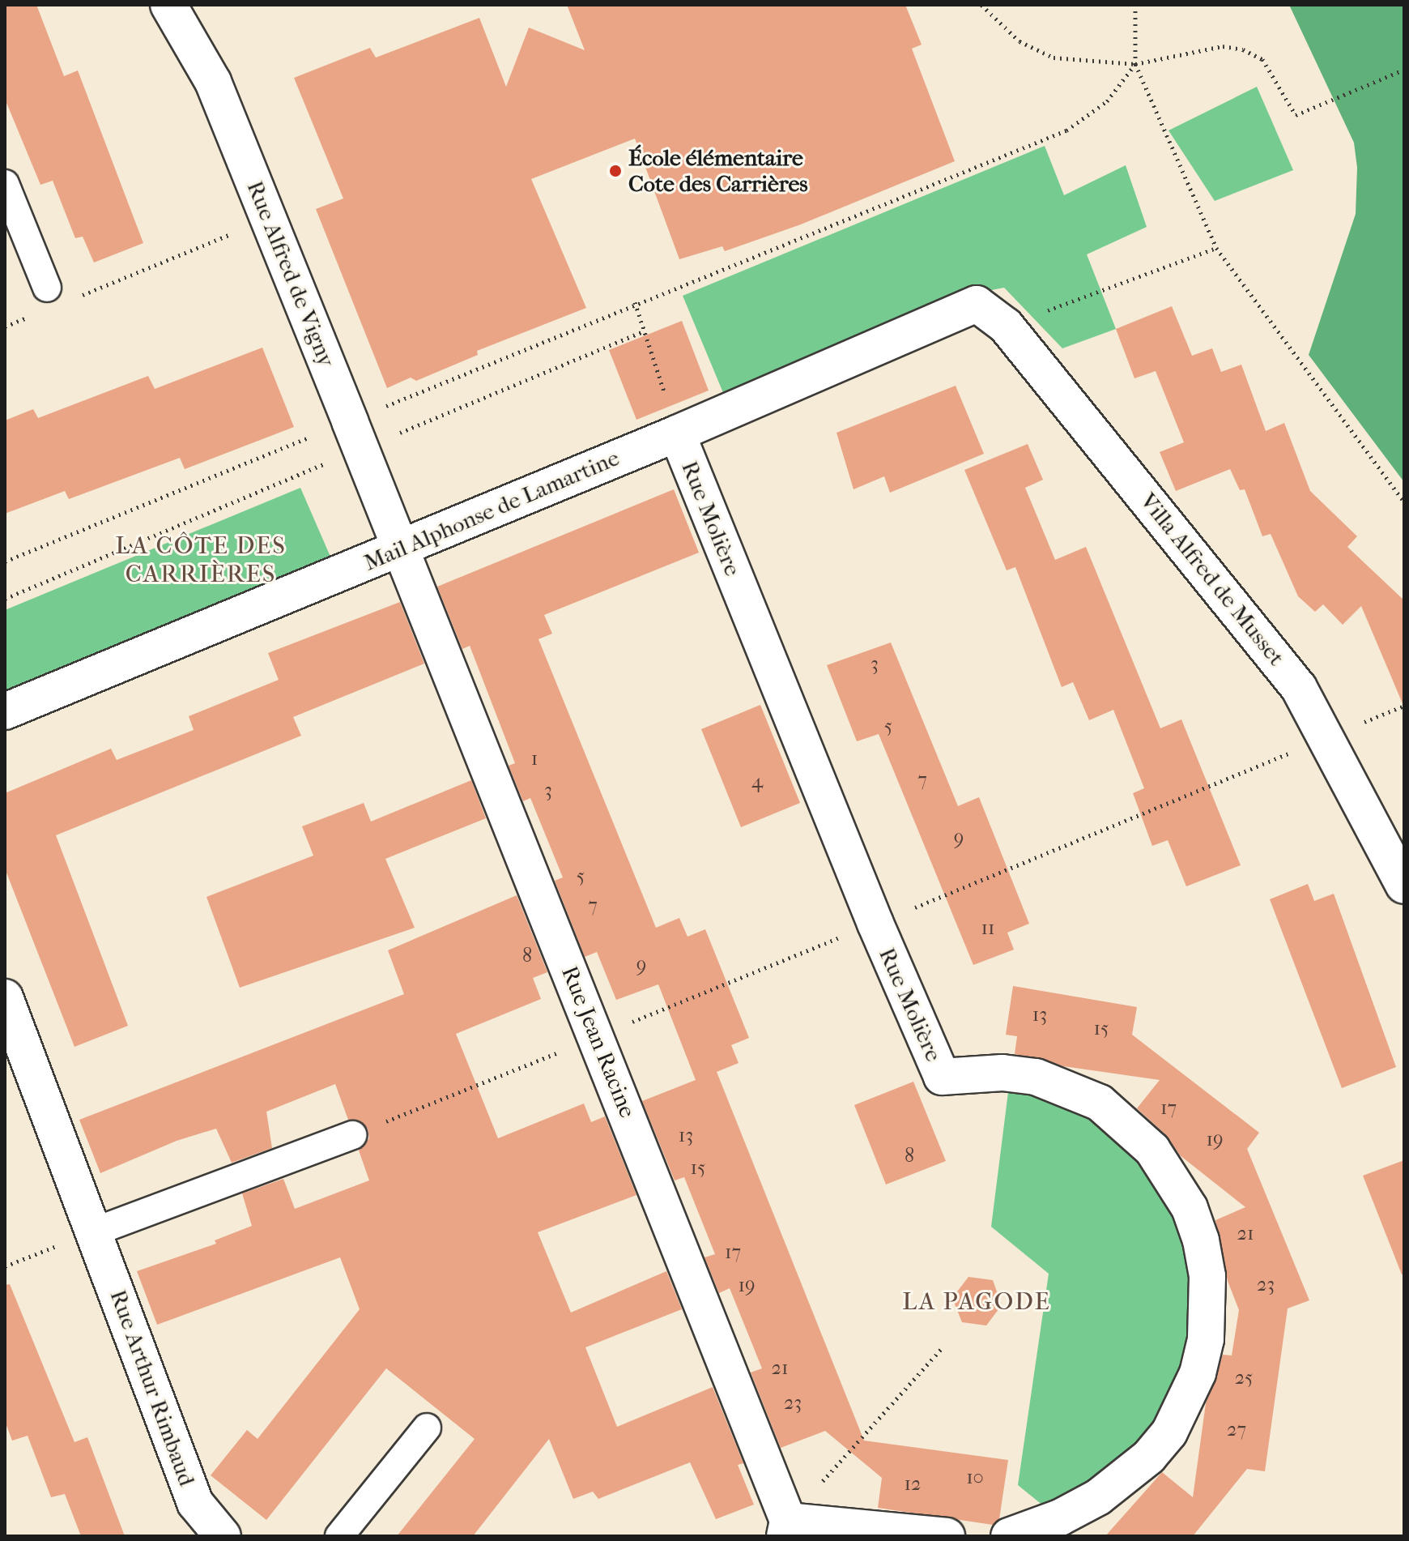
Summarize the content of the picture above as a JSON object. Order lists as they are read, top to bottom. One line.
{"streets":{"street":["Rue Alfred de Vigny","Mail Alphonse de Lamartine","Rue Molière","Villa Alfred de Musset","Rue Jean Racine","Rue Arthur Rimbaud"]},"crossings":[["Rue Alfred de Vigny","Mail Alphonse de Lamartine"],["Rue Alfred de Vigny","Rue Jean Racine"],["Mail Alphonse de Lamartine","Rue Molière"],["Mail Alphonse de Lamartine","Villa Alfred de Musset"],["Mail Alphonse de Lamartine","Rue Jean Racine"]],"districts":["LA CÔTE DES CARRIÈRES","LA PAGODE"],"places":["École élémentaire Cote des Carrières"],"house_numbers":["3","5","1","7","4","3","9","5","7","11","8","9","13","15","17","13","19","8","15","21","17","23","19","21","25","23","27","10","12"]}
